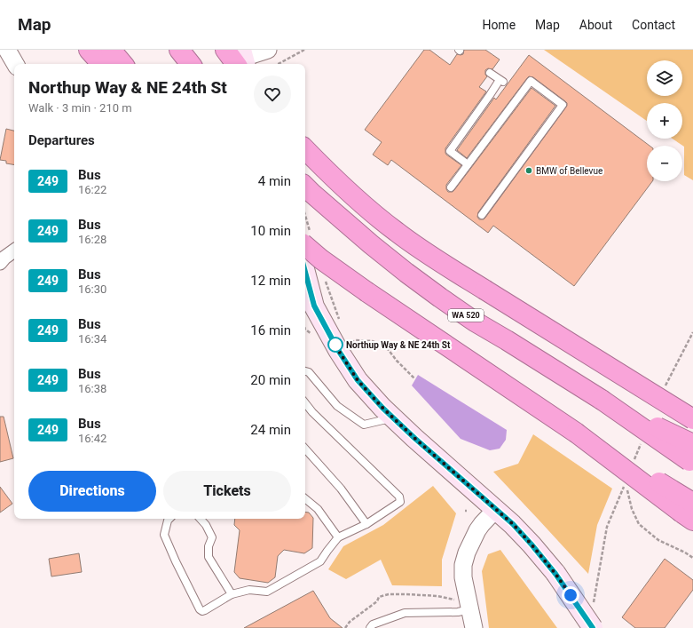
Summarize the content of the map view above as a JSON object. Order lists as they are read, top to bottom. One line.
{"streets":{"highway":["WA 520"]},"places":["BMW of Bellevue","Northup Way & NE 24th St"],"lines":["bus line 249"],"page":{"header":"Map","nav":["Home","Map","About","Contact"],"map_buttons":["+","−"],"heading":[["Northup Way & NE 24th St","Walk · 3 min · 210 m"],"Departures"],"list":[{"mark":"249","name":"Bus","note":"16:22","value":"4 min"},{"mark":"249","name":"Bus","note":"16:28","value":"10 min"},{"mark":"249","name":"Bus","note":"16:30","value":"12 min"},{"mark":"249","name":"Bus","note":"16:34","value":"16 min"},{"mark":"249","name":"Bus","note":"16:38","value":"20 min"},{"mark":"249","name":"Bus","note":"16:42","value":"24 min"}],"buttons":["Directions","Tickets"]}}
